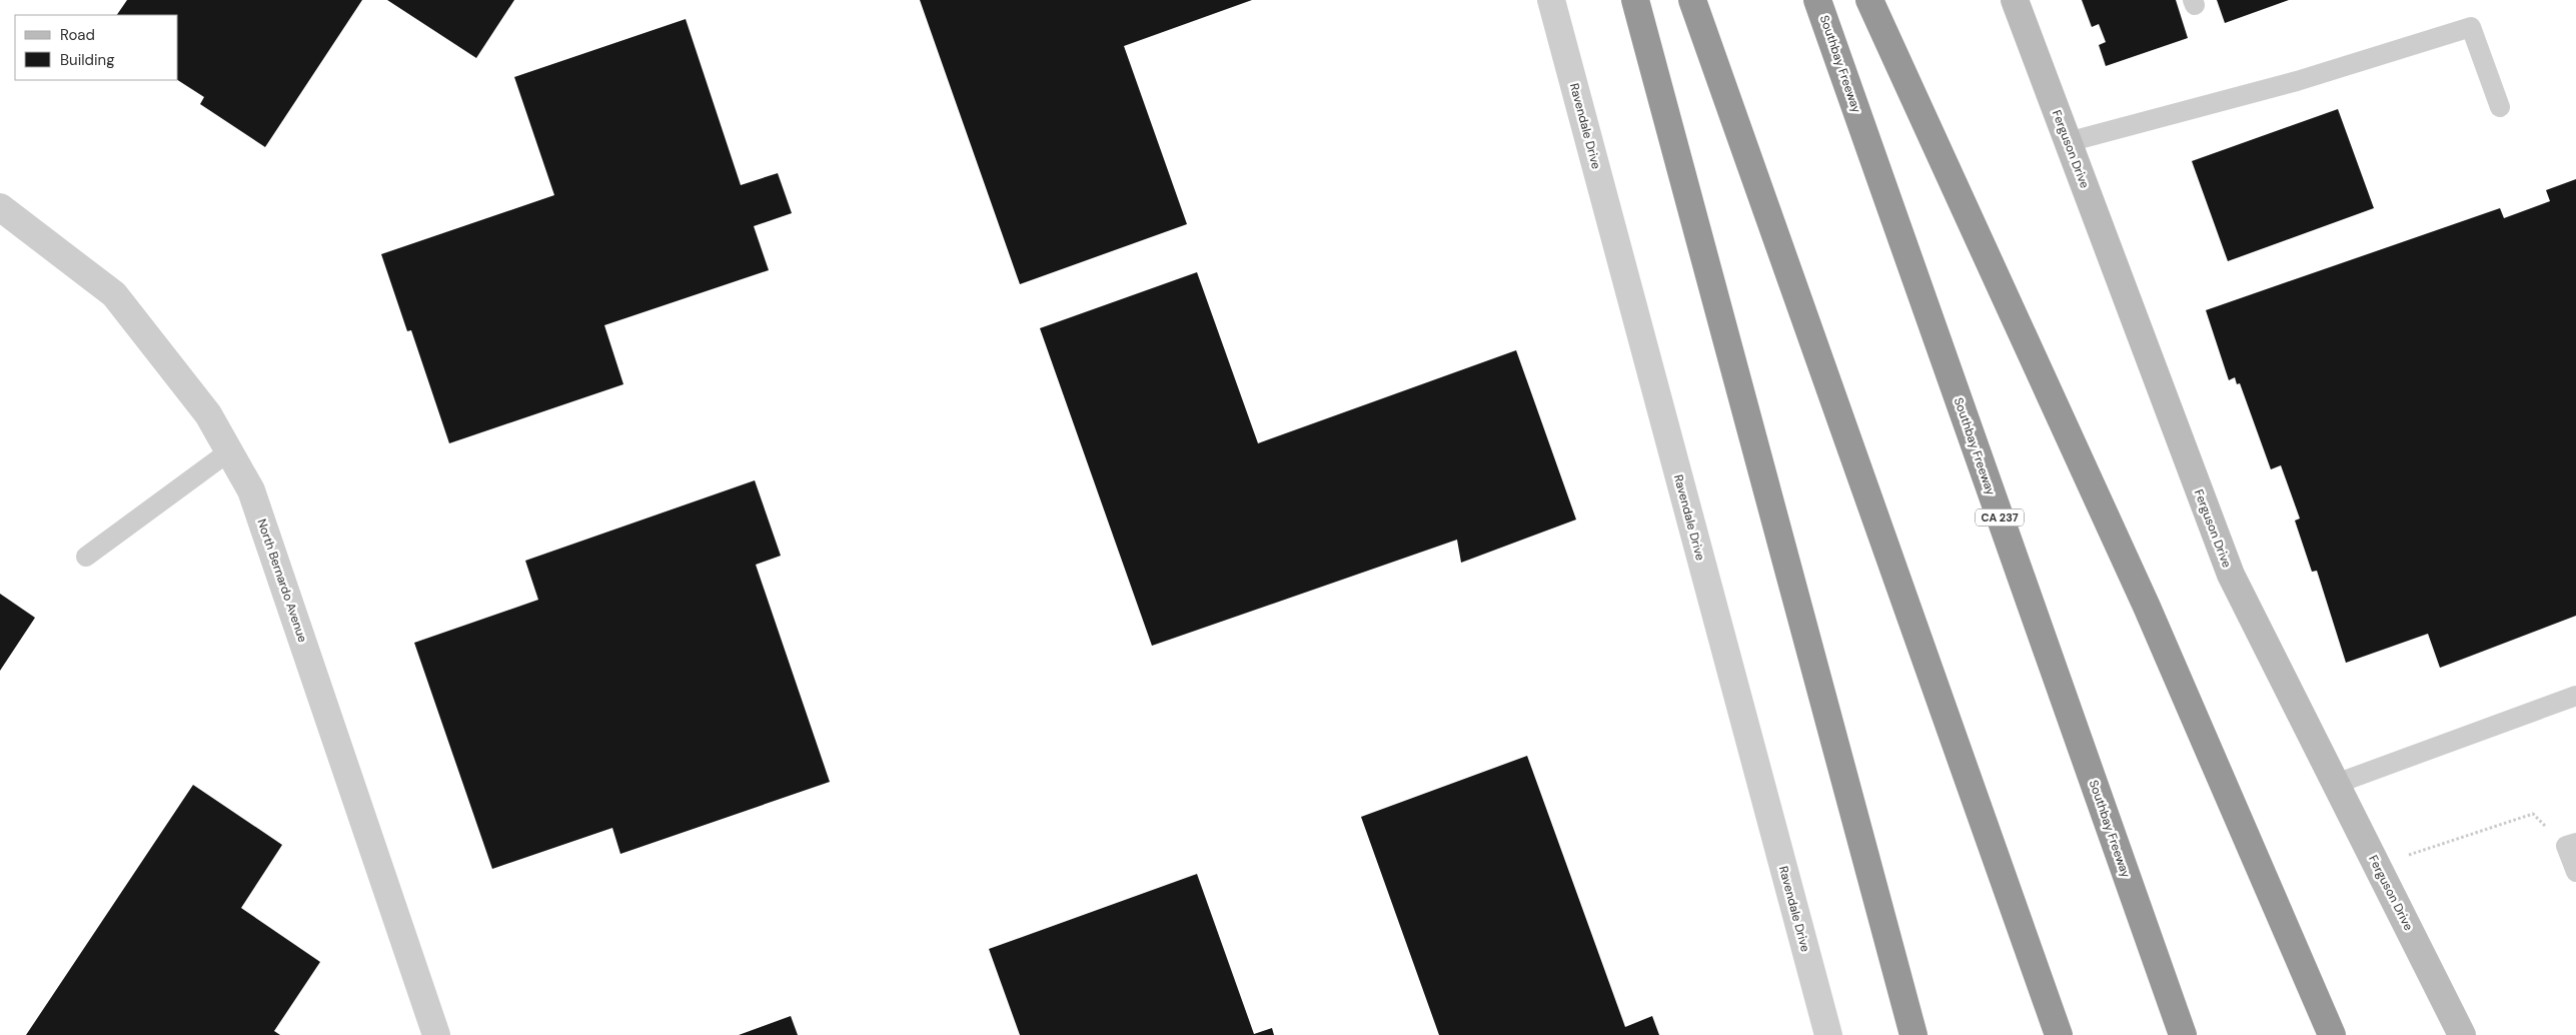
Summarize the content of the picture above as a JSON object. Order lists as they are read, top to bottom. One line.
{"streets":{"highway":["Southbay Freeway","CA 237"],"street":["Ravendale Drive","Ferguson Drive","North Bernardo Avenue"]},"legend":["Road","Building"]}
